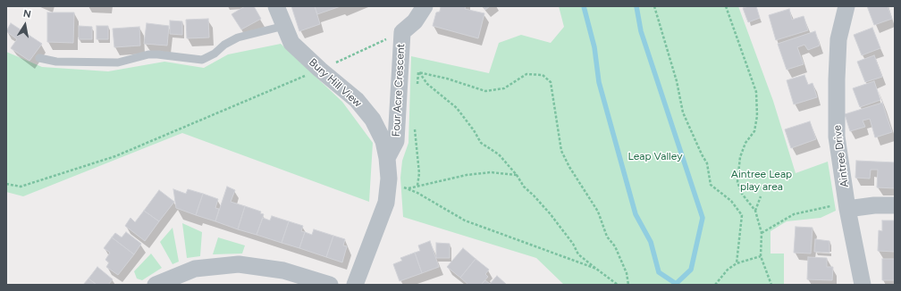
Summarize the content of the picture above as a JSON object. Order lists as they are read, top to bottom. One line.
{"streets":{"street":["Bury Hill View","Four Acre Crescent","Aintree Drive"]},"crossings":[["Bury Hill View","Four Acre Crescent"]],"parks":["Leap Valley","Aintree Leap play area"],"north":"top"}
